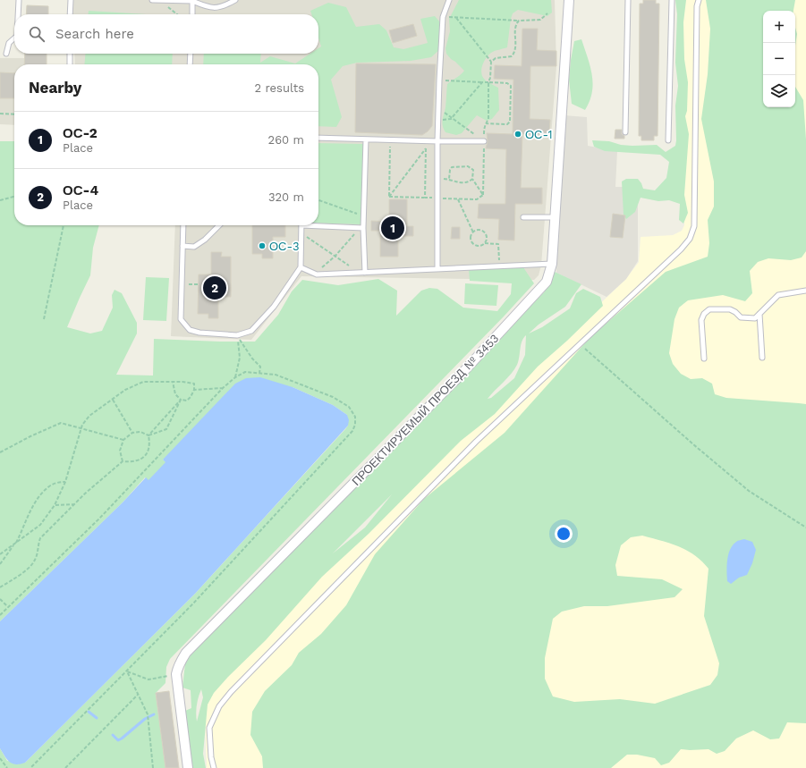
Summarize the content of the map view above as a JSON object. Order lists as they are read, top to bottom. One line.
{"streets":{"street":["ПРОЕКТИРУЕМЫЙ ПРОЕЗД № 3453"]},"places":["ОС-1","ОС-3"],"page":{"map_buttons":["+","−"],"search":"Search here","heading":["Nearby","2 results"],"list":[{"mark":"1","name":"ОС-2","note":"Place","value":"260 m"},{"mark":"2","name":"ОС-4","note":"Place","value":"320 m"}],"pins":["1","2"]}}
